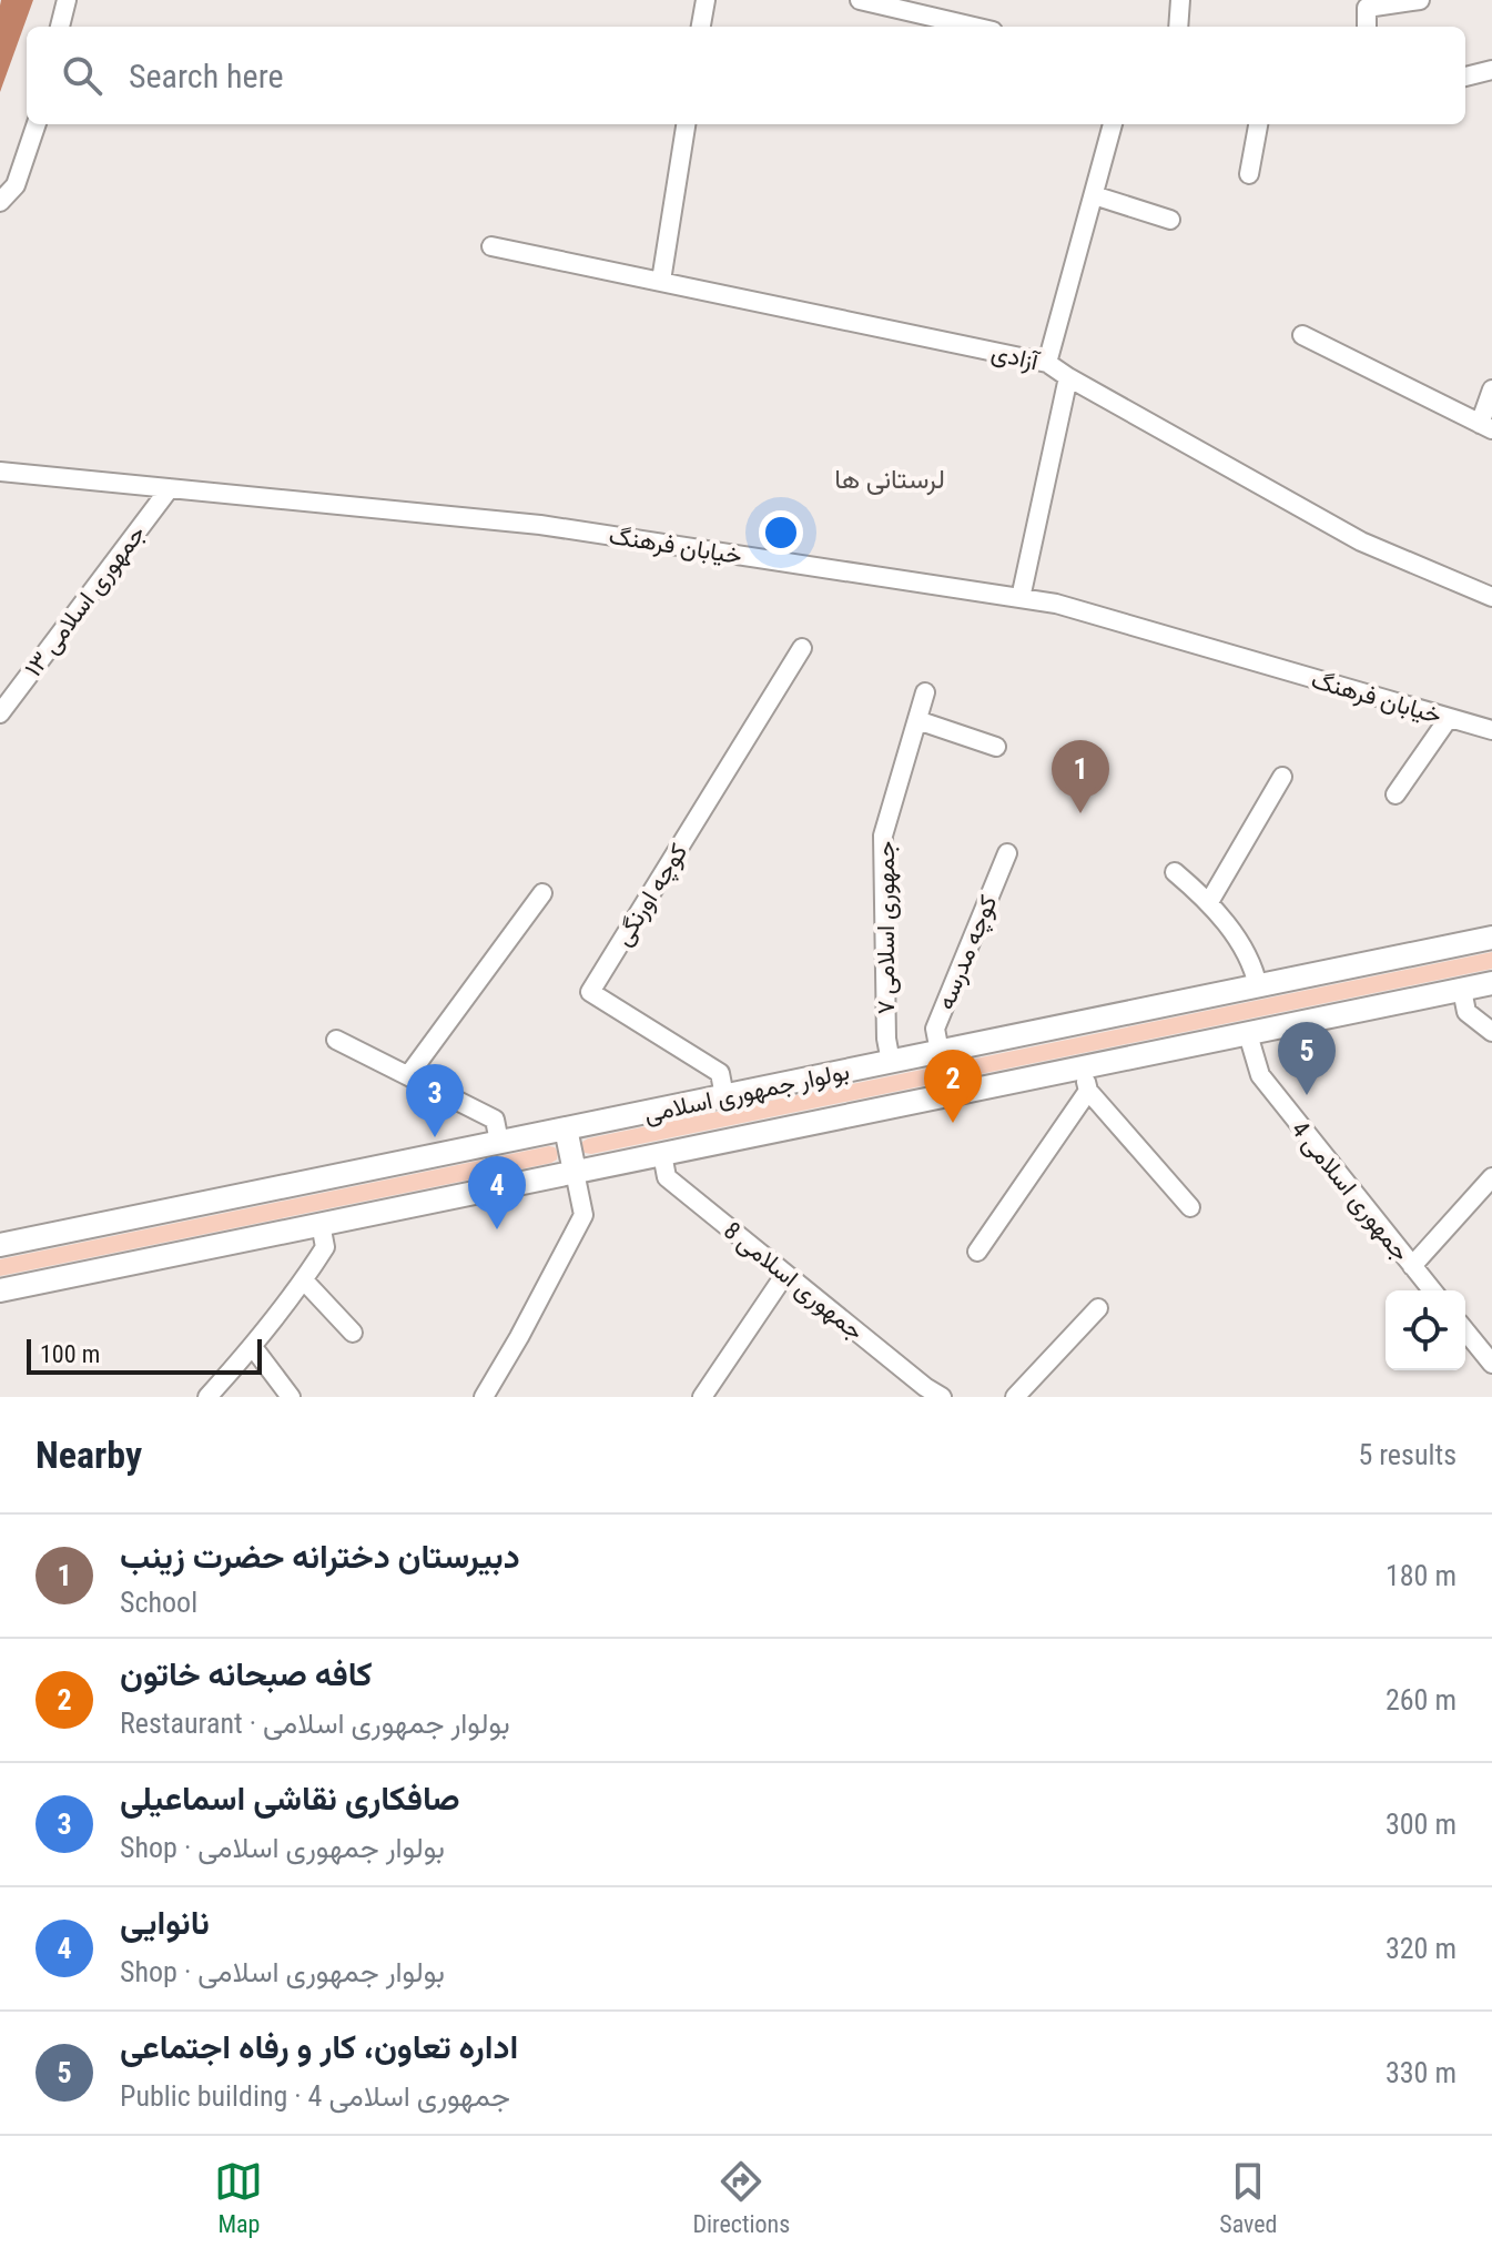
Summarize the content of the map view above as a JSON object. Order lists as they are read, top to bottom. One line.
{"streets":{"main road":["بولوار جمهوری اسلامی"],"street":["آزادی","خیابان فرهنگ","جمهوری اسلامی ۱۳","کوچه اورنگی","جمهوری اسلامی ۷","کوچه مدرسه","جمهوری اسلامی 4","جمهوری اسلامی 8"]},"crossings":[["خیابان فرهنگ","جمهوری اسلامی ۱۳"],["کوچه اورنگی","بولوار جمهوری اسلامی"],["جمهوری اسلامی ۷","بولوار جمهوری اسلامی"],["کوچه مدرسه","بولوار جمهوری اسلامی"],["بولوار جمهوری اسلامی","جمهوری اسلامی 4"],["بولوار جمهوری اسلامی","جمهوری اسلامی 8"]],"districts":["لرستانی ها"],"scale_bar":"100 m","page":{"search":"Search here","pins":["1","5","2","3","4"],"scale":"100 m","heading":["Nearby","5 results"],"list":[{"mark":"1","name":"دبیرستان دخترانه حضرت زینب","note":"School","value":"180 m"},{"mark":"2","name":"کافه صبحانه خاتون","note":"Restaurant · بولوار جمهوری اسلامی","value":"260 m"},{"mark":"3","name":"صافکاری نقاشی اسماعیلی","note":"Shop · بولوار جمهوری اسلامی","value":"300 m"},{"mark":"4","name":"نانوایی","note":"Shop · بولوار جمهوری اسلامی","value":"320 m"},{"mark":"5","name":"اداره تعاون، کار و رفاه اجتماعی","note":"Public building · جمهوری اسلامی 4","value":"330 m"}],"nav":["Map","Directions","Saved"]}}
